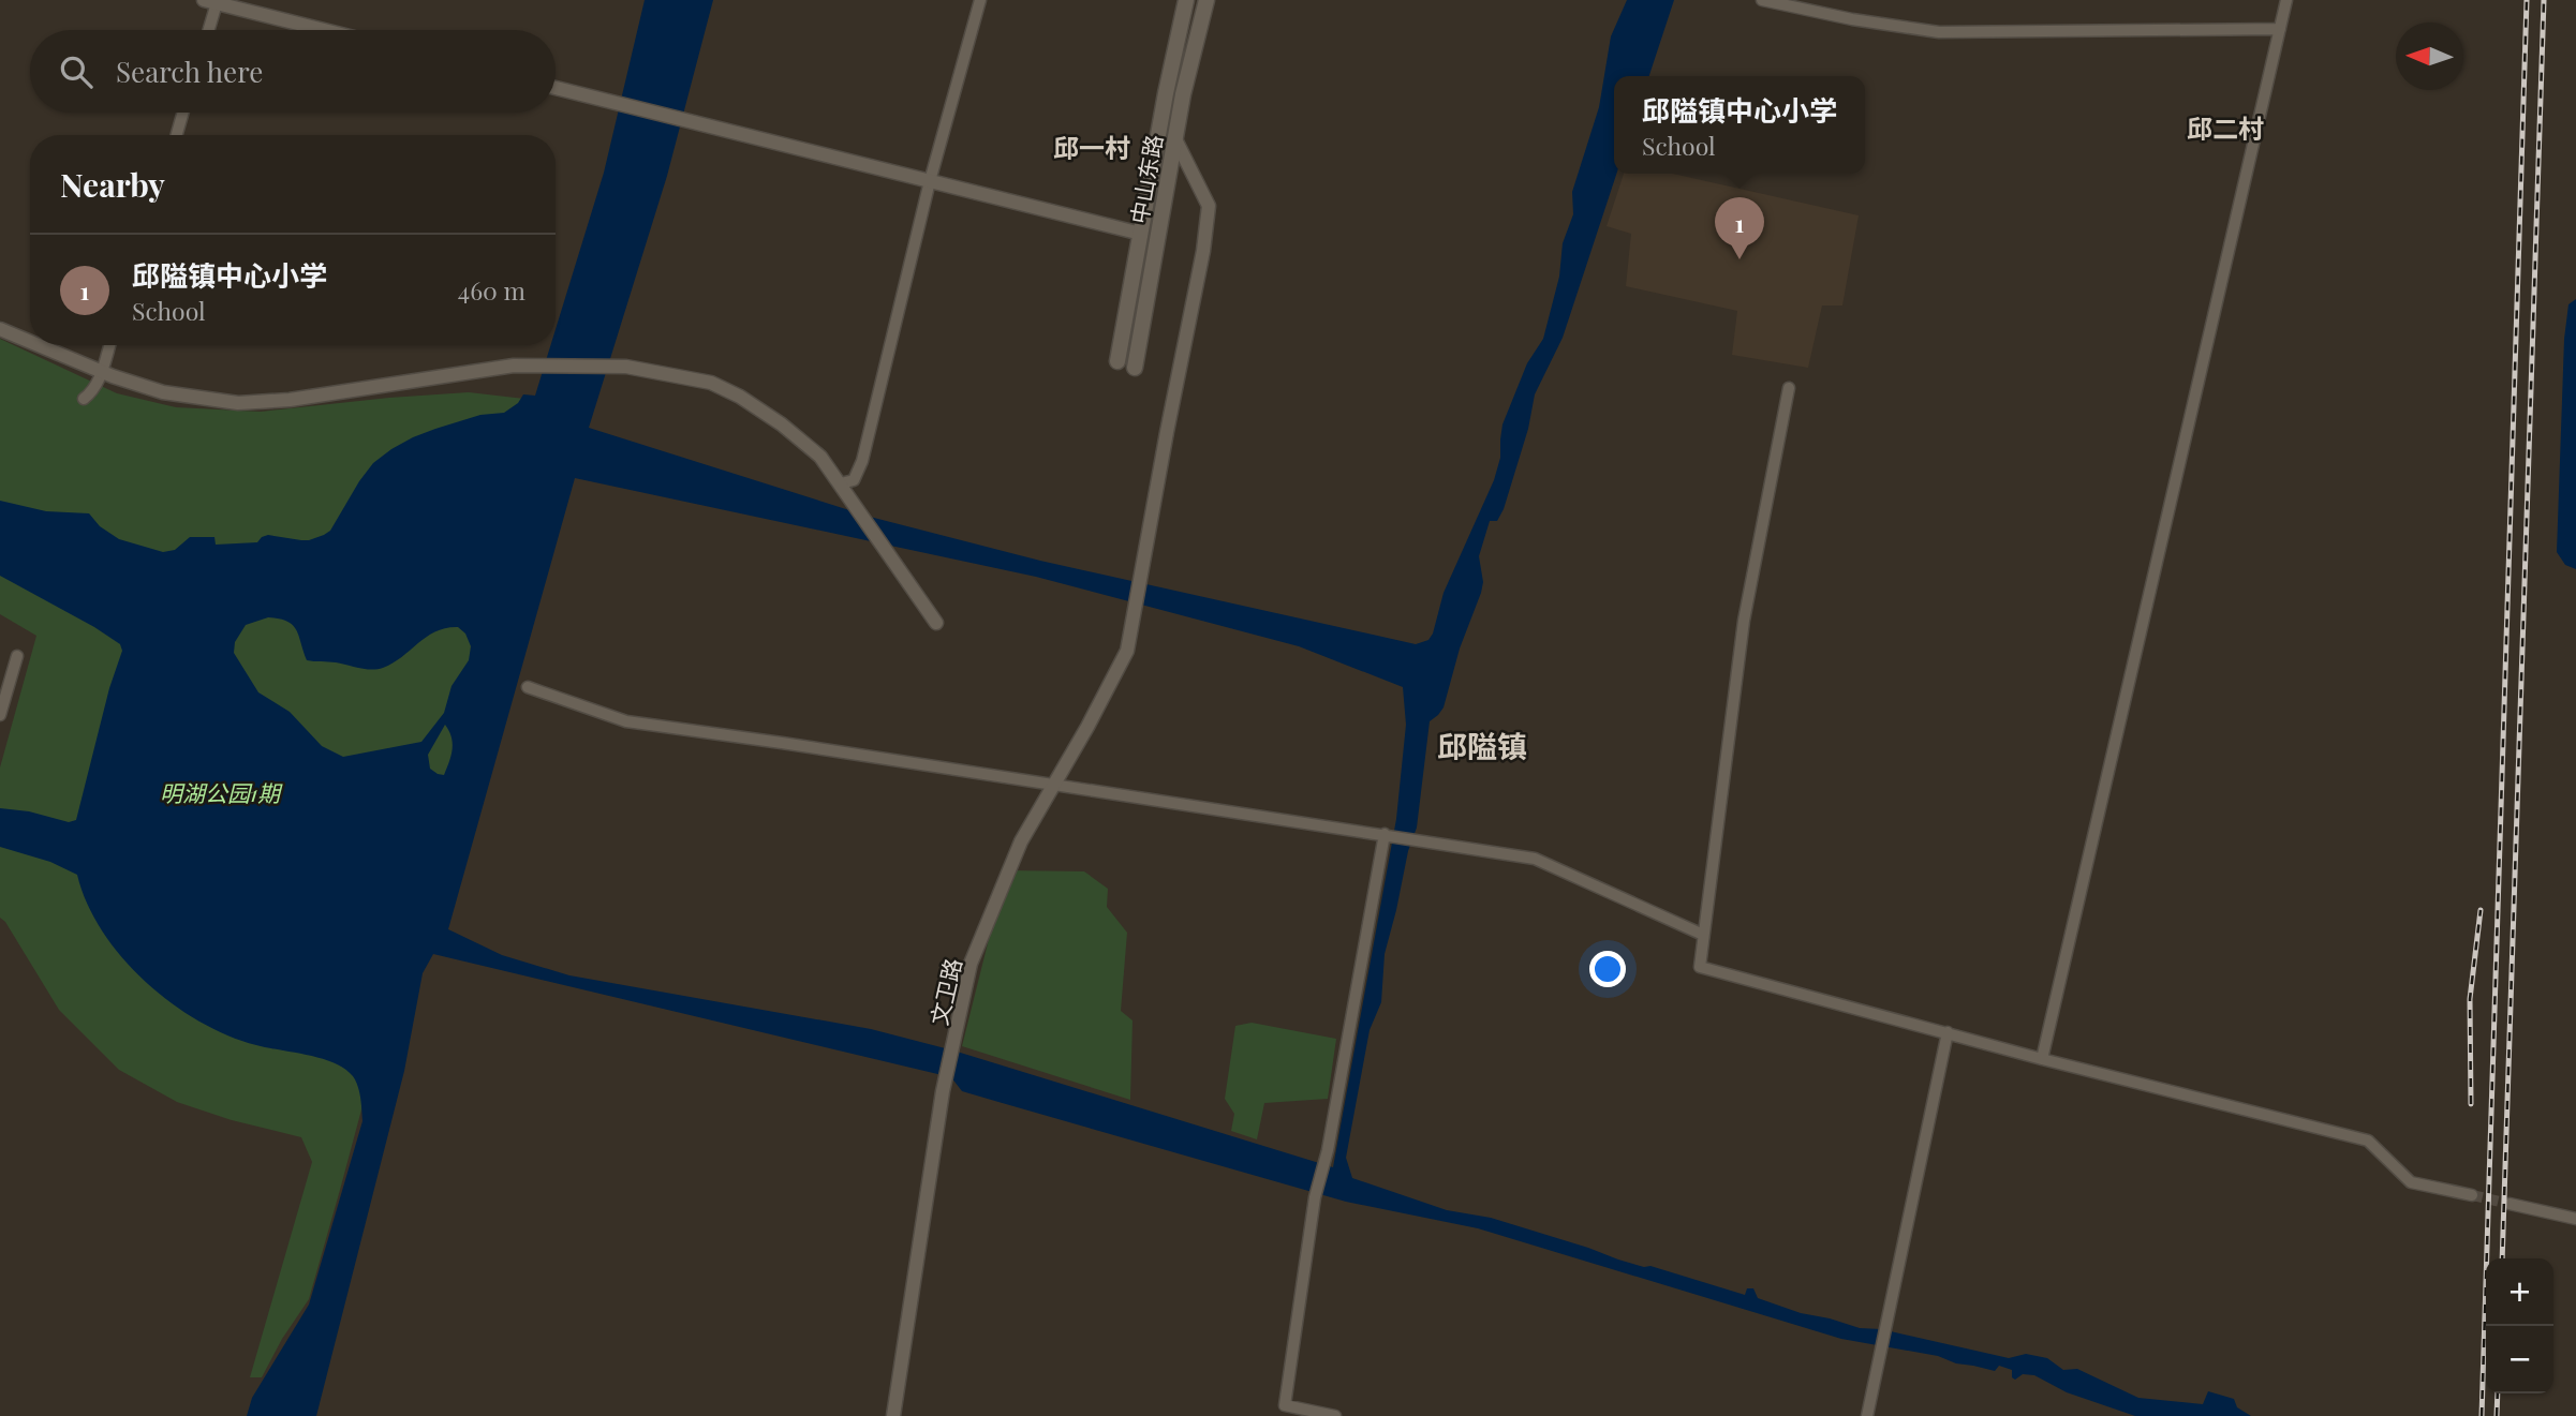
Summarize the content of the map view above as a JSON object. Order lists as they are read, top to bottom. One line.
{"streets":{"main road":["中山东路"],"street":["文卫路"]},"crossings":[["中山东路","文卫路"]],"districts":["邱二村","邱一村","邱隘镇"],"parks":["明湖公园1期"],"north":"left","page":{"search":"Search here","popup":["邱隘镇中心小学","School"],"heading":"Nearby","pins":"1","list":[{"mark":"1","name":"邱隘镇中心小学","note":"School","value":"460 m"}],"map_buttons":["+","−"]}}
